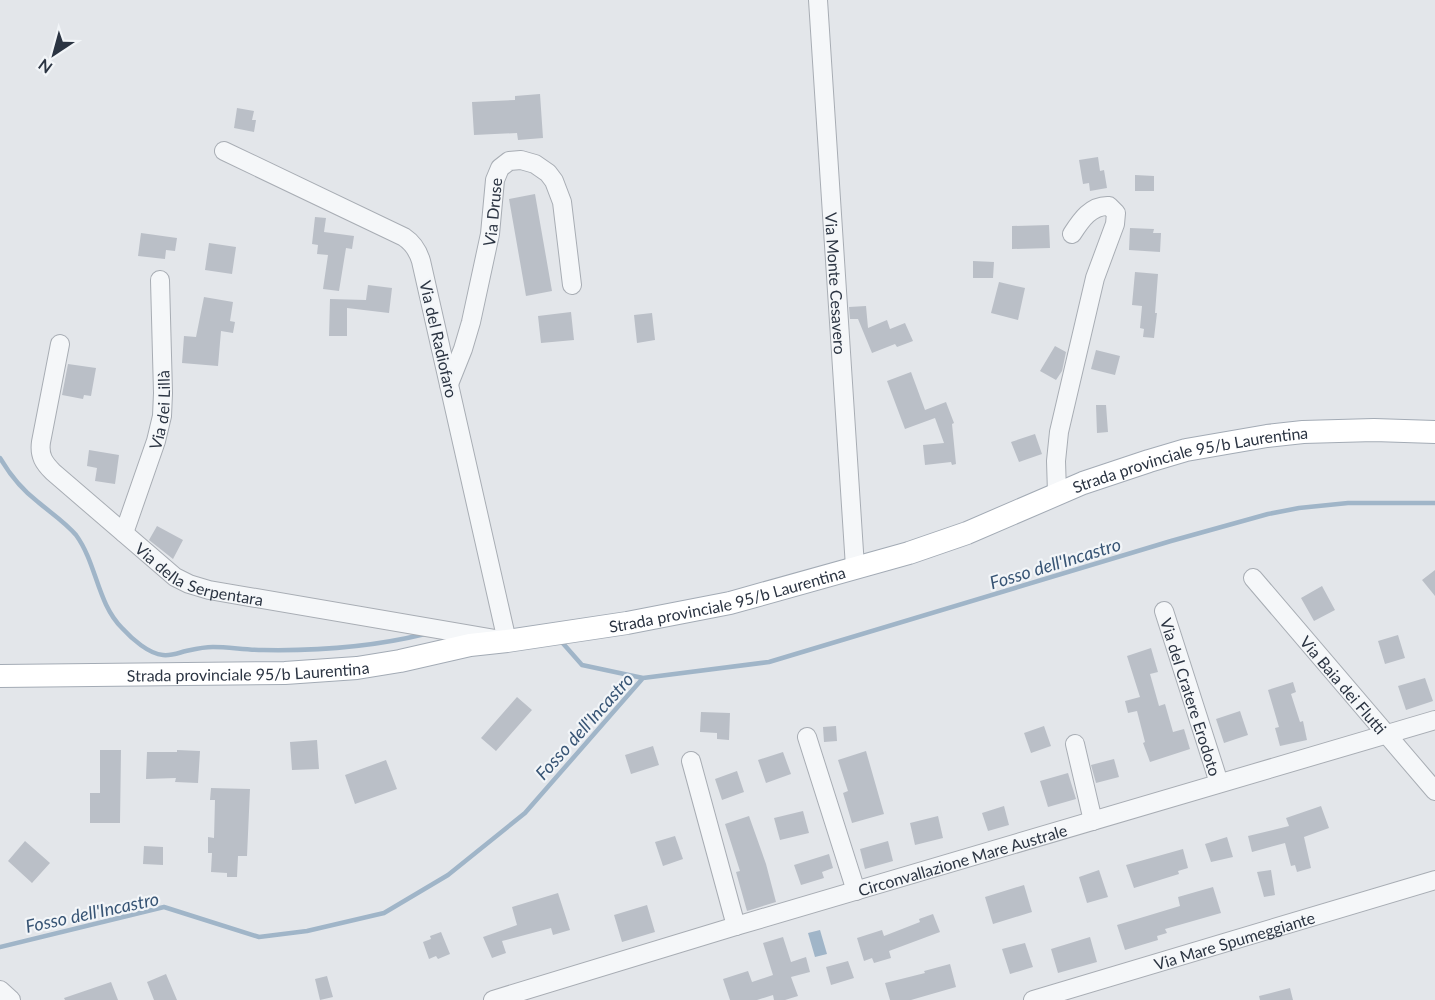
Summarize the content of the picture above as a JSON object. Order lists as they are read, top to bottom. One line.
{"streets":{"main road":["Strada provinciale 95/b Laurentina"],"street":["Via Druse","Via Monte Cesavero","Via del Radiofaro","Via dei Lillà","Via della Serpentara","Via Baia dei Flutti","Via del Cratere Erodoto","Circonvallazione Mare Australe","Via Mare Spumeggiante"]},"crossings":[["Via Druse","Via del Radiofaro"],["Via Monte Cesavero","Strada provinciale 95/b Laurentina"],["Via del Radiofaro","Strada provinciale 95/b Laurentina"],["Via del Radiofaro","Via della Serpentara"],["Via dei Lillà","Via della Serpentara"],["Strada provinciale 95/b Laurentina","Via della Serpentara"],["Via Baia dei Flutti","Circonvallazione Mare Australe"],["Via del Cratere Erodoto","Circonvallazione Mare Australe"]],"water":["Fosso dell'Incastro"],"north":"bottom left"}
